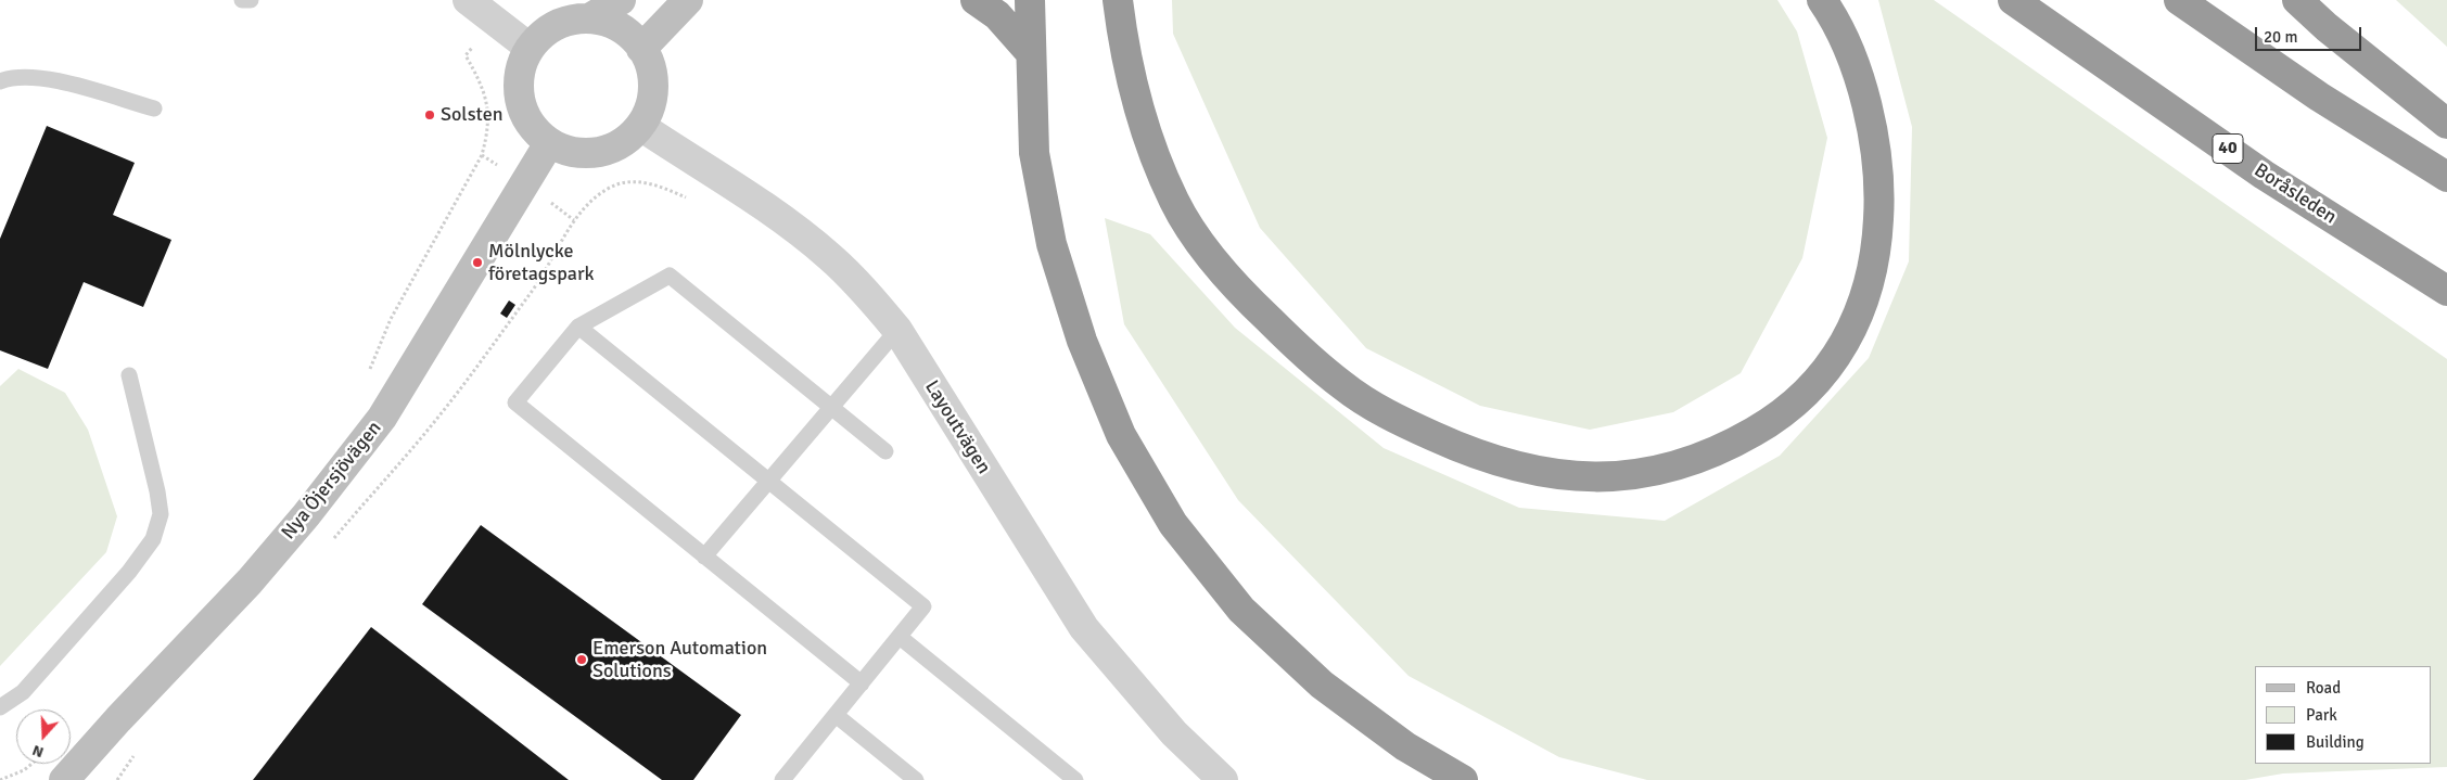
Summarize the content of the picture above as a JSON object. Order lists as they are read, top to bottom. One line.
{"streets":{"highway":["40","Boråsleden"],"street":["Layoutvägen","Nya Öjersjövägen"]},"crossings":[["Layoutvägen","Nya Öjersjövägen"]],"places":["Solsten","Mölnlycke företagspark","Emerson Automation Solutions"],"legend":["Road","Park","Building"],"scale_bar":"20 m","north":"bottom"}
